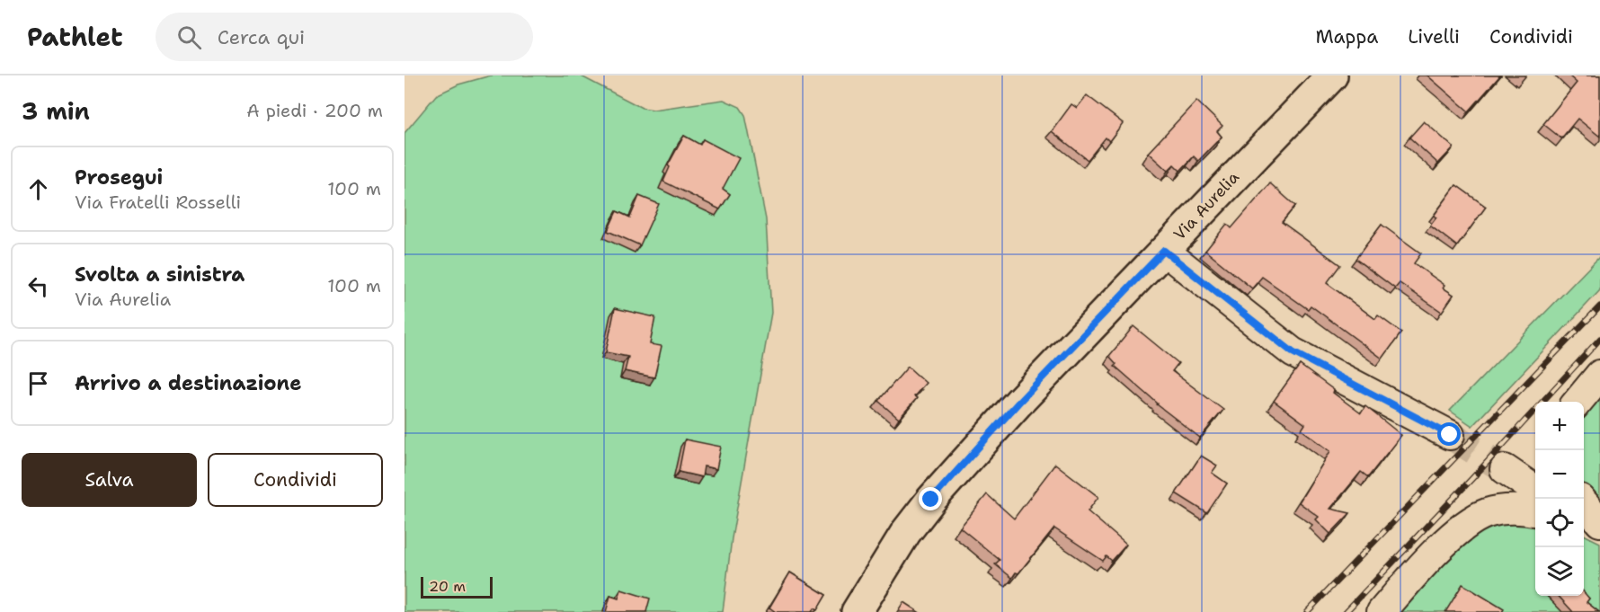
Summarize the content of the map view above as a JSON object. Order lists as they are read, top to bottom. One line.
{"streets":{"main road":["Via Aurelia"]},"scale_bar":"20 m","page":{"header":"Pathlet","search":"Cerca qui","nav":["Mappa","Livelli","Condividi"],"heading":["3 min","A piedi · 200 m"],"list":[["Prosegui","Via Fratelli Rosselli","100 m"],["Svolta a sinistra","Via Aurelia","100 m"],"Arrivo a destinazione"],"map_buttons":["+","−"],"buttons":["Salva","Condividi"],"scale":"20 m"}}
